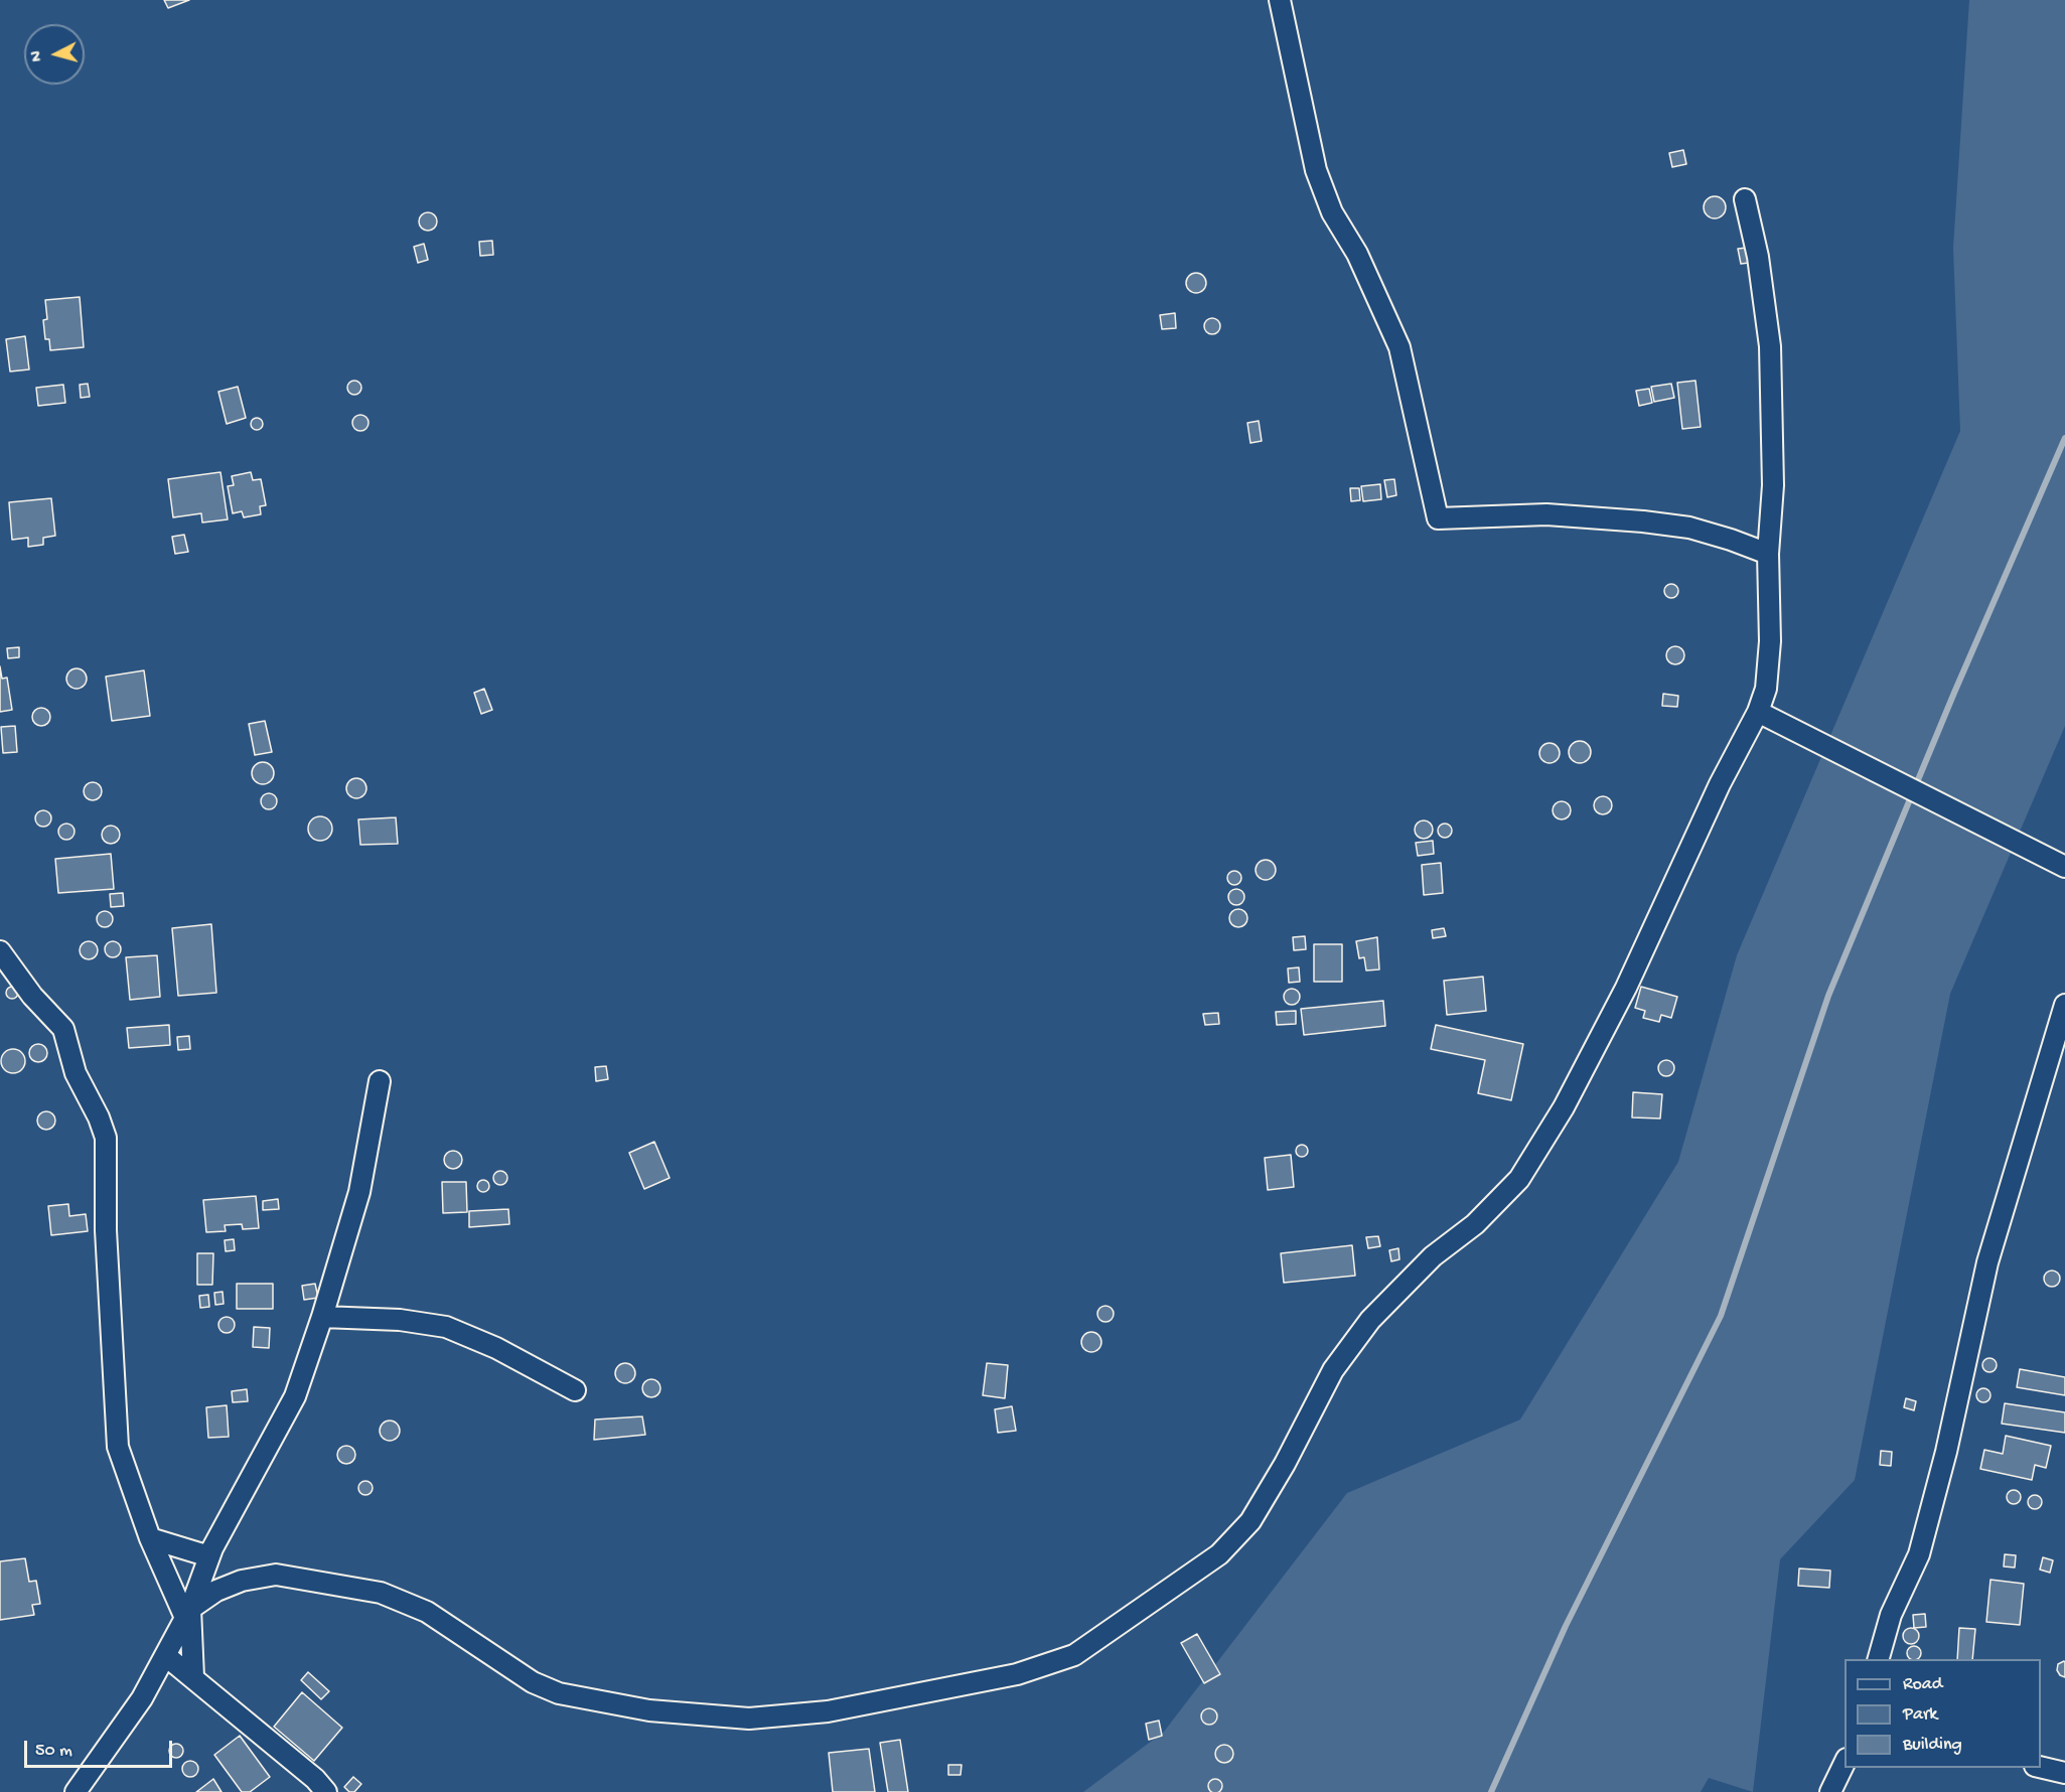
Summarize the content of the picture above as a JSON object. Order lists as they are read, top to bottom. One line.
{"legend":["Road","Park","Building"],"scale_bar":"50 m","north":"left"}
